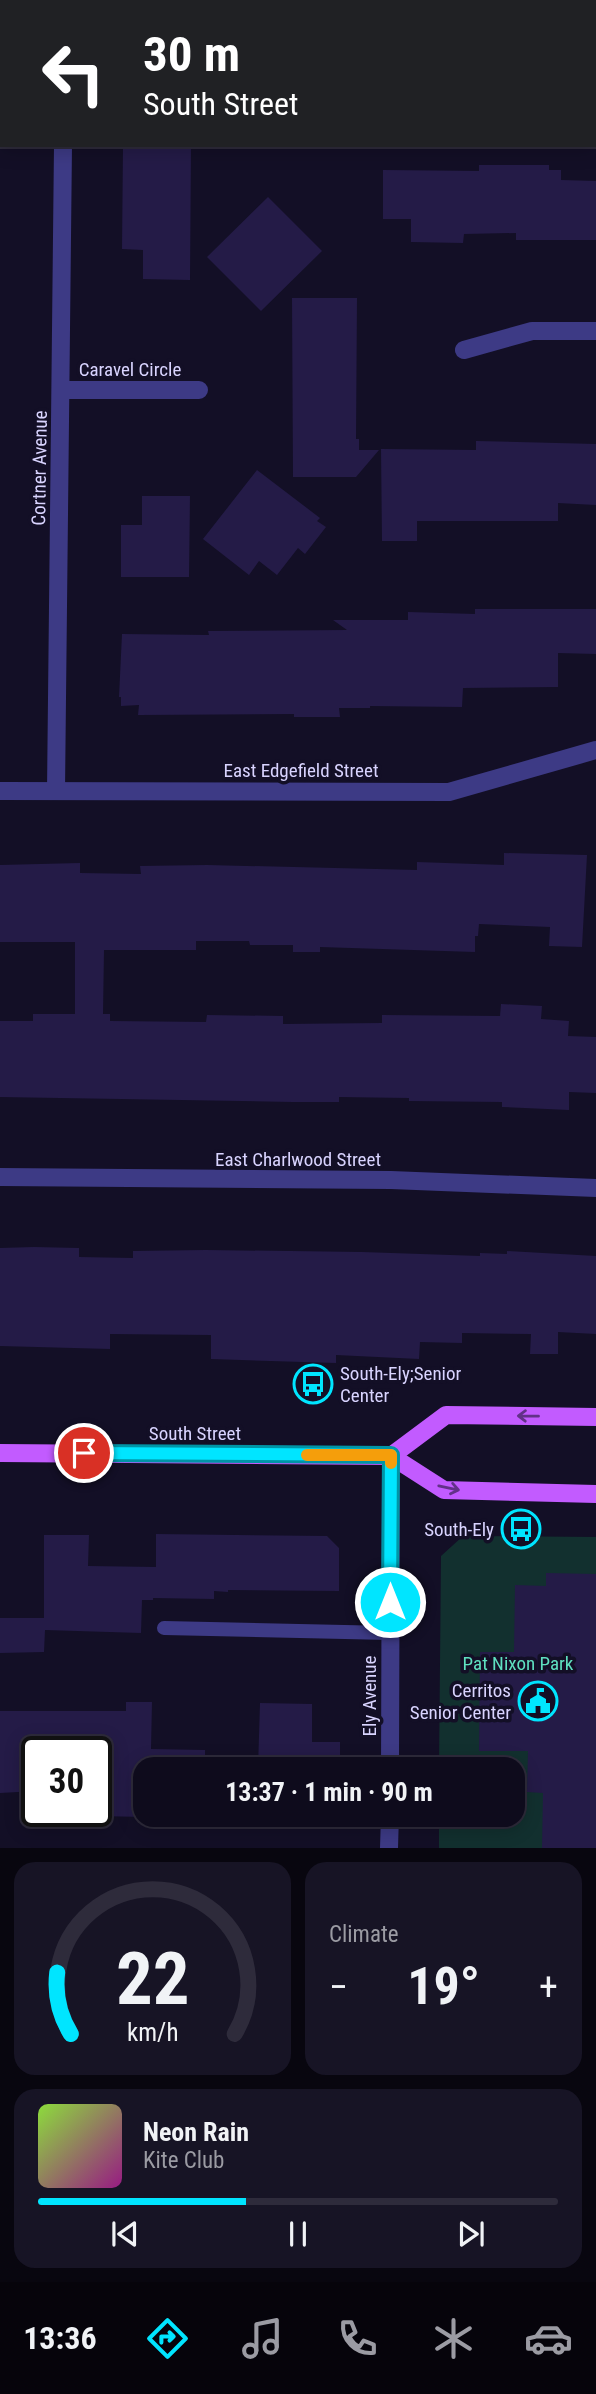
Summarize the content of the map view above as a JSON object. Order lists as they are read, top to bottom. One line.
{"streets":{"main road":["South Street"],"street":["Caravel Circle","Cortner Avenue","East Edgefield Street","East Charlwood Street","Ely Avenue"]},"crossings":[["Caravel Circle","Cortner Avenue"],["Cortner Avenue","East Edgefield Street"],["South Street","Ely Avenue"]],"parks":["Pat Nixon Park"],"places":{"bus stop":["South-Ely;Senior Center","South-Ely"],"public building":["Cerritos Senior Center"]},"page":{"turn":["30 m","South Street"],"limit":"30","trip":"13:37 · 1 min · 90 m","tile":"Climate","heat":["−","19°","+"],"song":["Neon Rain","Kite Club"],"tabs":"13:36","gauge":["22","km/h"]}}
